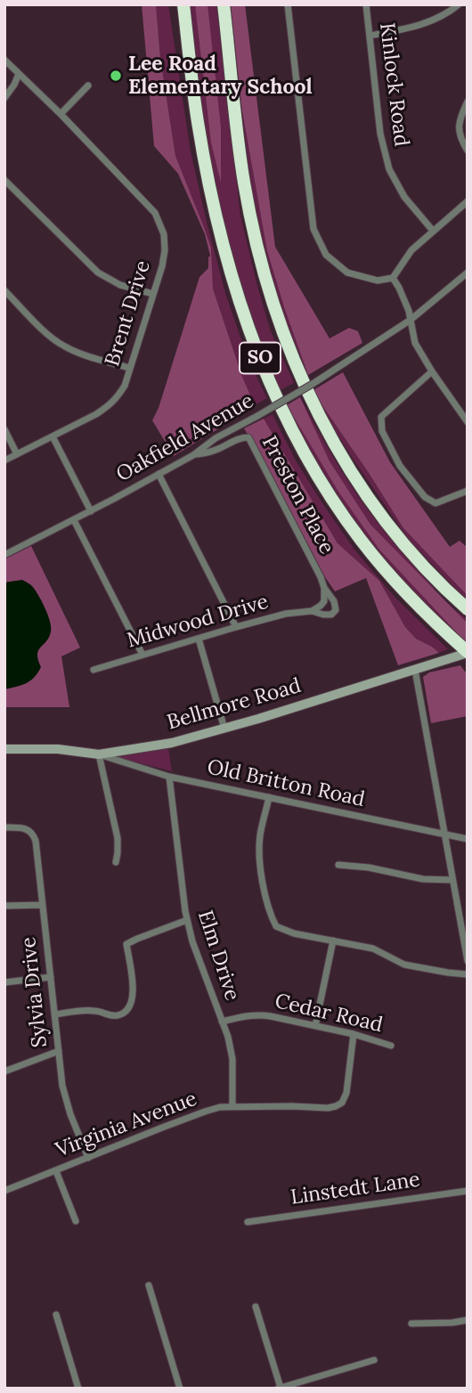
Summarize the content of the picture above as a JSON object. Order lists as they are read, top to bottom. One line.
{"streets":{"highway":["SO"],"main road":["Bellmore Road"],"street":["Kinlock Road","Brent Drive","Oakfield Avenue","Preston Place","Midwood Drive","Old Britton Road","Elm Drive","Sylvia Drive","Cedar Road","Virginia Avenue","Linstedt Lane"]},"crossings":[["SO","Bellmore Road"],["Oakfield Avenue","Preston Place"],["Preston Place","Midwood Drive"],["Bellmore Road","Old Britton Road"],["Old Britton Road","Elm Drive"],["Elm Drive","Cedar Road"],["Elm Drive","Virginia Avenue"],["Sylvia Drive","Virginia Avenue"],["Cedar Road","Virginia Avenue"]],"places":["Lee Road Elementary School"]}
